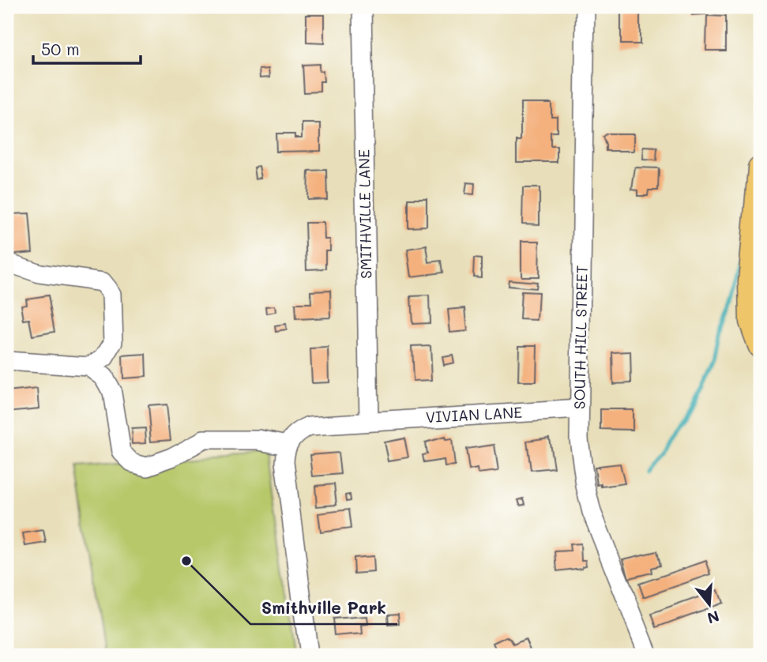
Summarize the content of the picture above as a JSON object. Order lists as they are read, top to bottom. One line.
{"streets":{"street":["SMITHVILLE LANE","SOUTH HILL STREET","VIVIAN LANE"]},"crossings":[["SMITHVILLE LANE","VIVIAN LANE"],["SOUTH HILL STREET","VIVIAN LANE"]],"places":["Smithville Park"],"scale_bar":"50 m","north":"bottom"}
